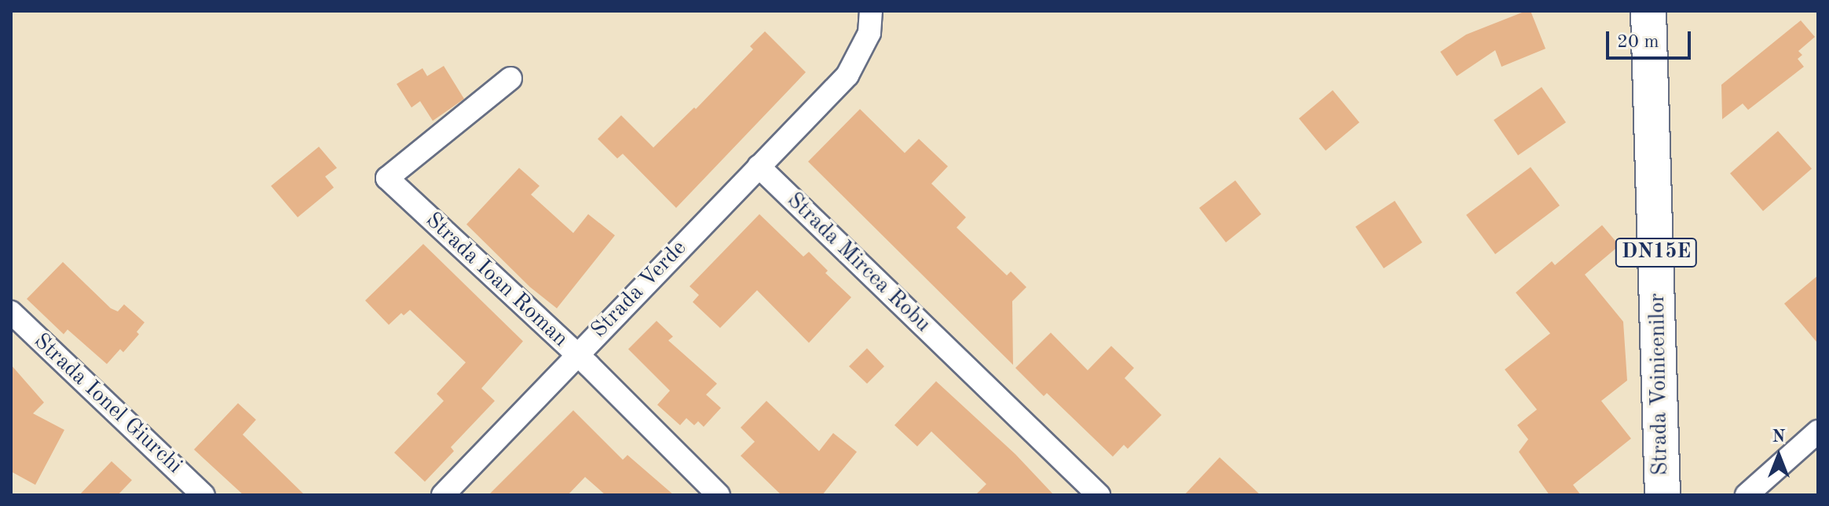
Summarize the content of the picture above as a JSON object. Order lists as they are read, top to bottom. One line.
{"streets":{"main road":["DN15E","Strada Voinicenilor"],"street":["Strada Mircea Robu","Strada Ioan Roman","Strada Verde","Strada Ionel Giurchi"]},"crossings":[["Strada Mircea Robu","Strada Verde"],["Strada Ioan Roman","Strada Verde"]],"scale_bar":"20 m","north":"top"}
